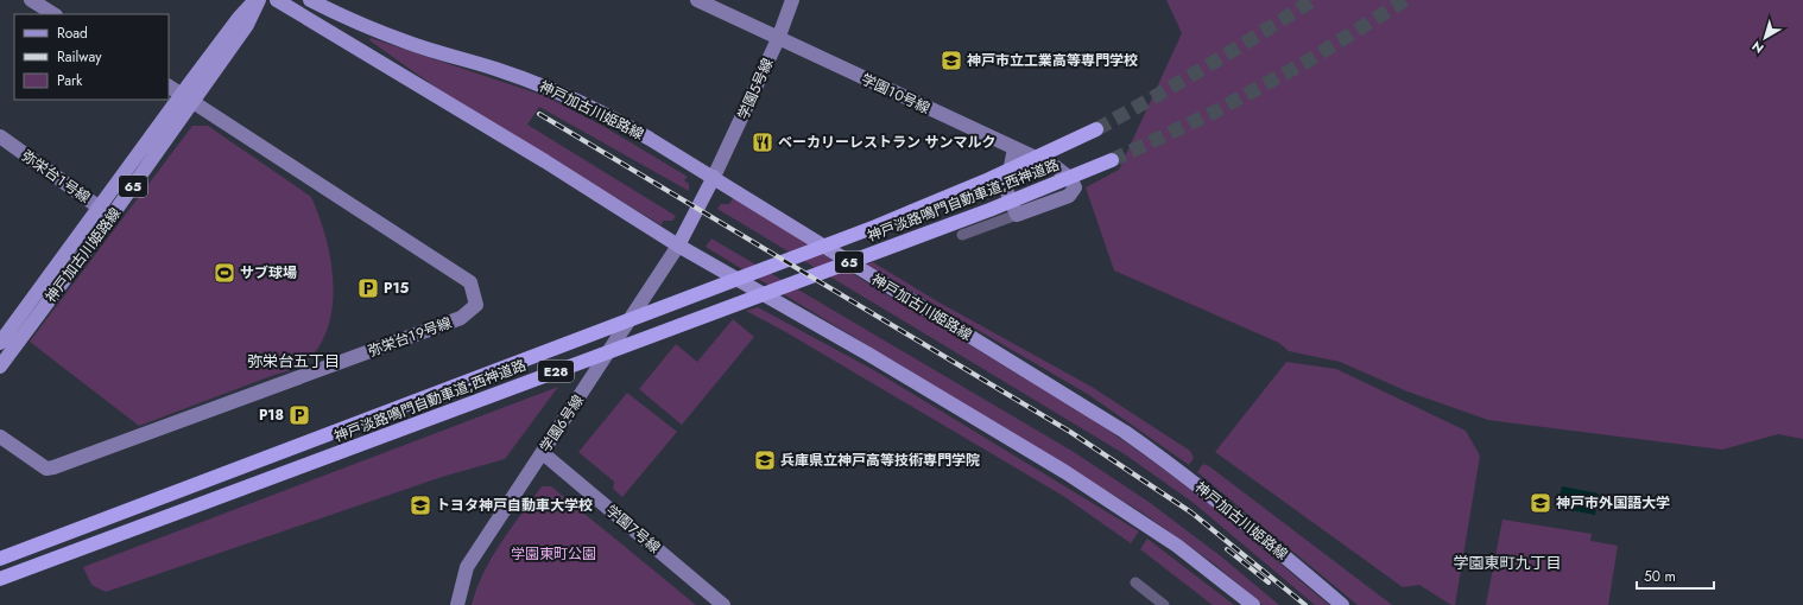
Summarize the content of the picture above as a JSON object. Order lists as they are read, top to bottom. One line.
{"streets":{"highway":["神戸淡路鳴門自動車道;西神道路","E28"],"main road":["神戸加古川姫路線","65"],"street":["学園５号線","学園１０号線","弥栄台１号線","弥栄台１９号線","学園６号線","学園７号線"]},"crossings":[["学園５号線","学園１０号線"],["学園５号線","神戸加古川姫路線"],["神戸加古川姫路線","弥栄台１号線"],["神戸加古川姫路線","弥栄台１９号線"],["学園６号線","学園７号線"]],"districts":["弥栄台五丁目","学園東町九丁目"],"parks":["学園東町公園"],"places":{"school or university":["神戸市立工業高等専門学校","兵庫県立神戸高等技術専門学院","神戸市外国語大学","トヨタ神戸自動車大学校"],"restaurant":["ベーカリーレストラン サンマルク"],"sports":["サブ球場"],"parking":["P15","P18"]},"legend":["Road","Railway","Park"],"scale_bar":"50 m","north":"bottom left"}
